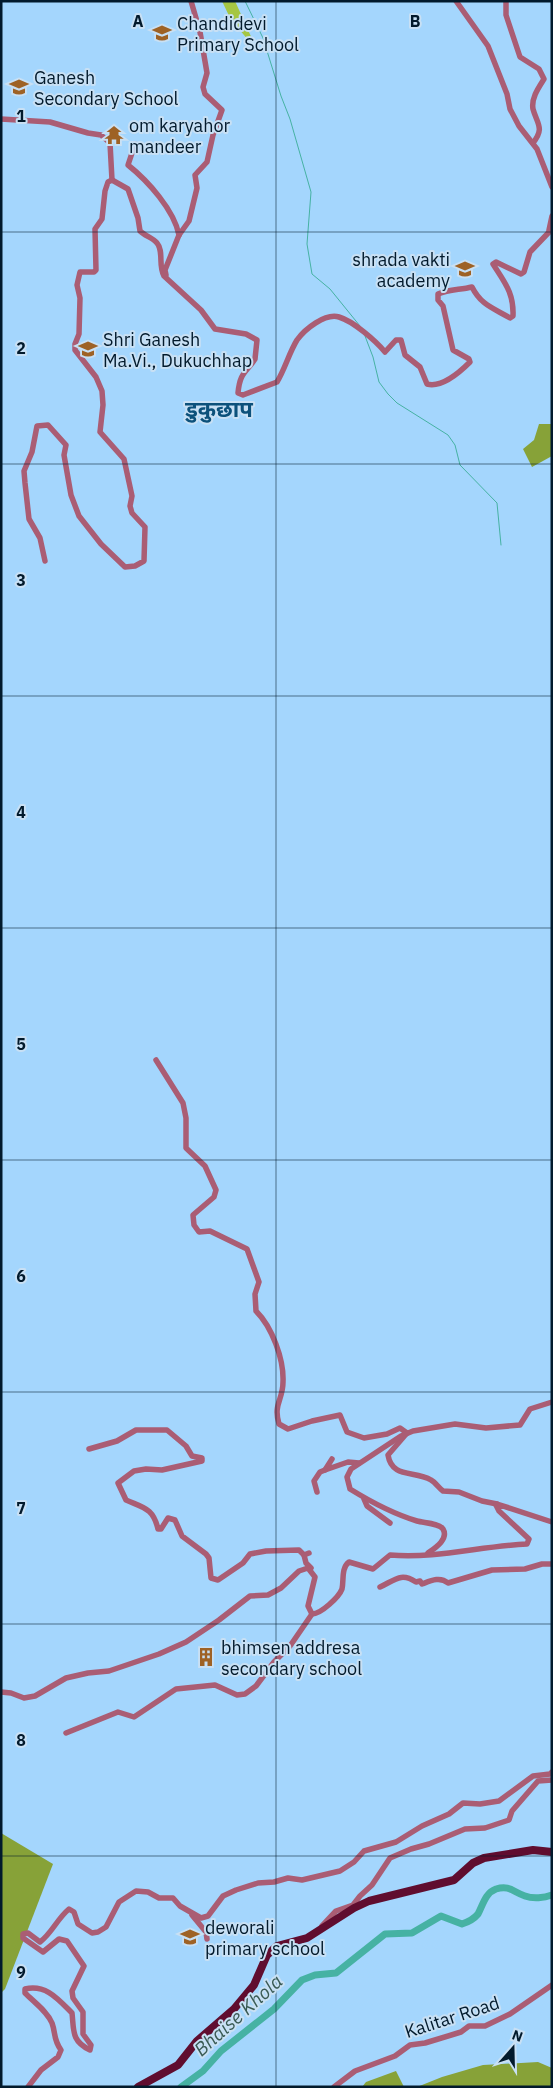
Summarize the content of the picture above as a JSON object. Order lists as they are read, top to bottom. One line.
{"streets":{"street":["Kalitar Road"]},"districts":["डुकुछाप"],"water":["Bhaise Khola"],"places":{"school or university":["Chandidevi Primary School","Ganesh Secondary School","shrada vakti academy","Shri Ganesh Ma.Vi., Dukuchhap","deworali primary school"],"temple":["om karyahor mandeer"],"building":["bhimsen addresa secondary school"]},"north":"top","grid":{"columns":["A","B"],"rows":["1","2","3","4","5","6","7","8","9"]}}
